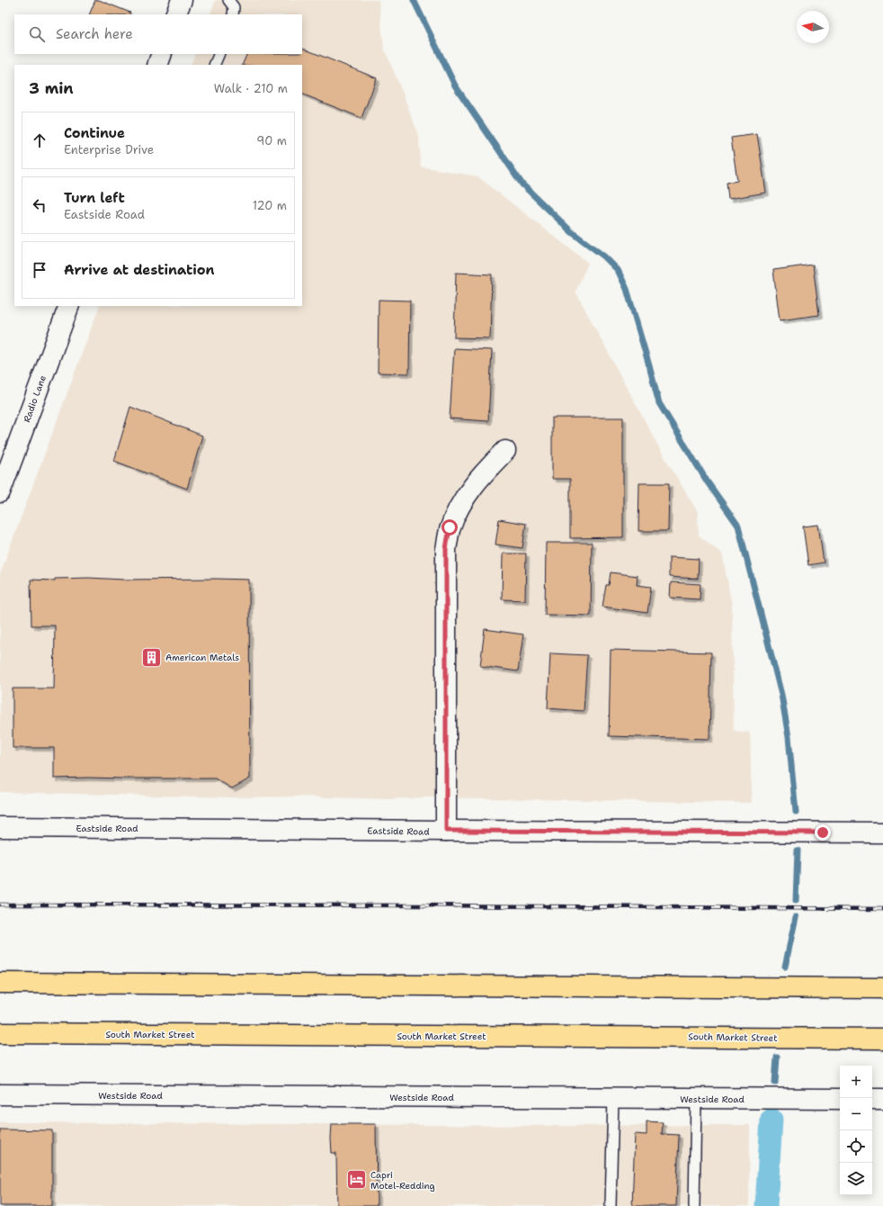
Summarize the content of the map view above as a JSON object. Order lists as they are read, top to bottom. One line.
{"streets":{"main road":["South Market Street"],"street":["Radio Lane","Eastside Road","Westside Road"]},"places":{"building":["American Metals"],"hotel":["Capri Motel-Redding"]},"north":"left","page":{"search":"Search here","heading":["3 min","Walk · 210 m"],"list":[["Continue","Enterprise Drive","90 m"],["Turn left","Eastside Road","120 m"],"Arrive at destination"],"map_buttons":["+","−"]}}
